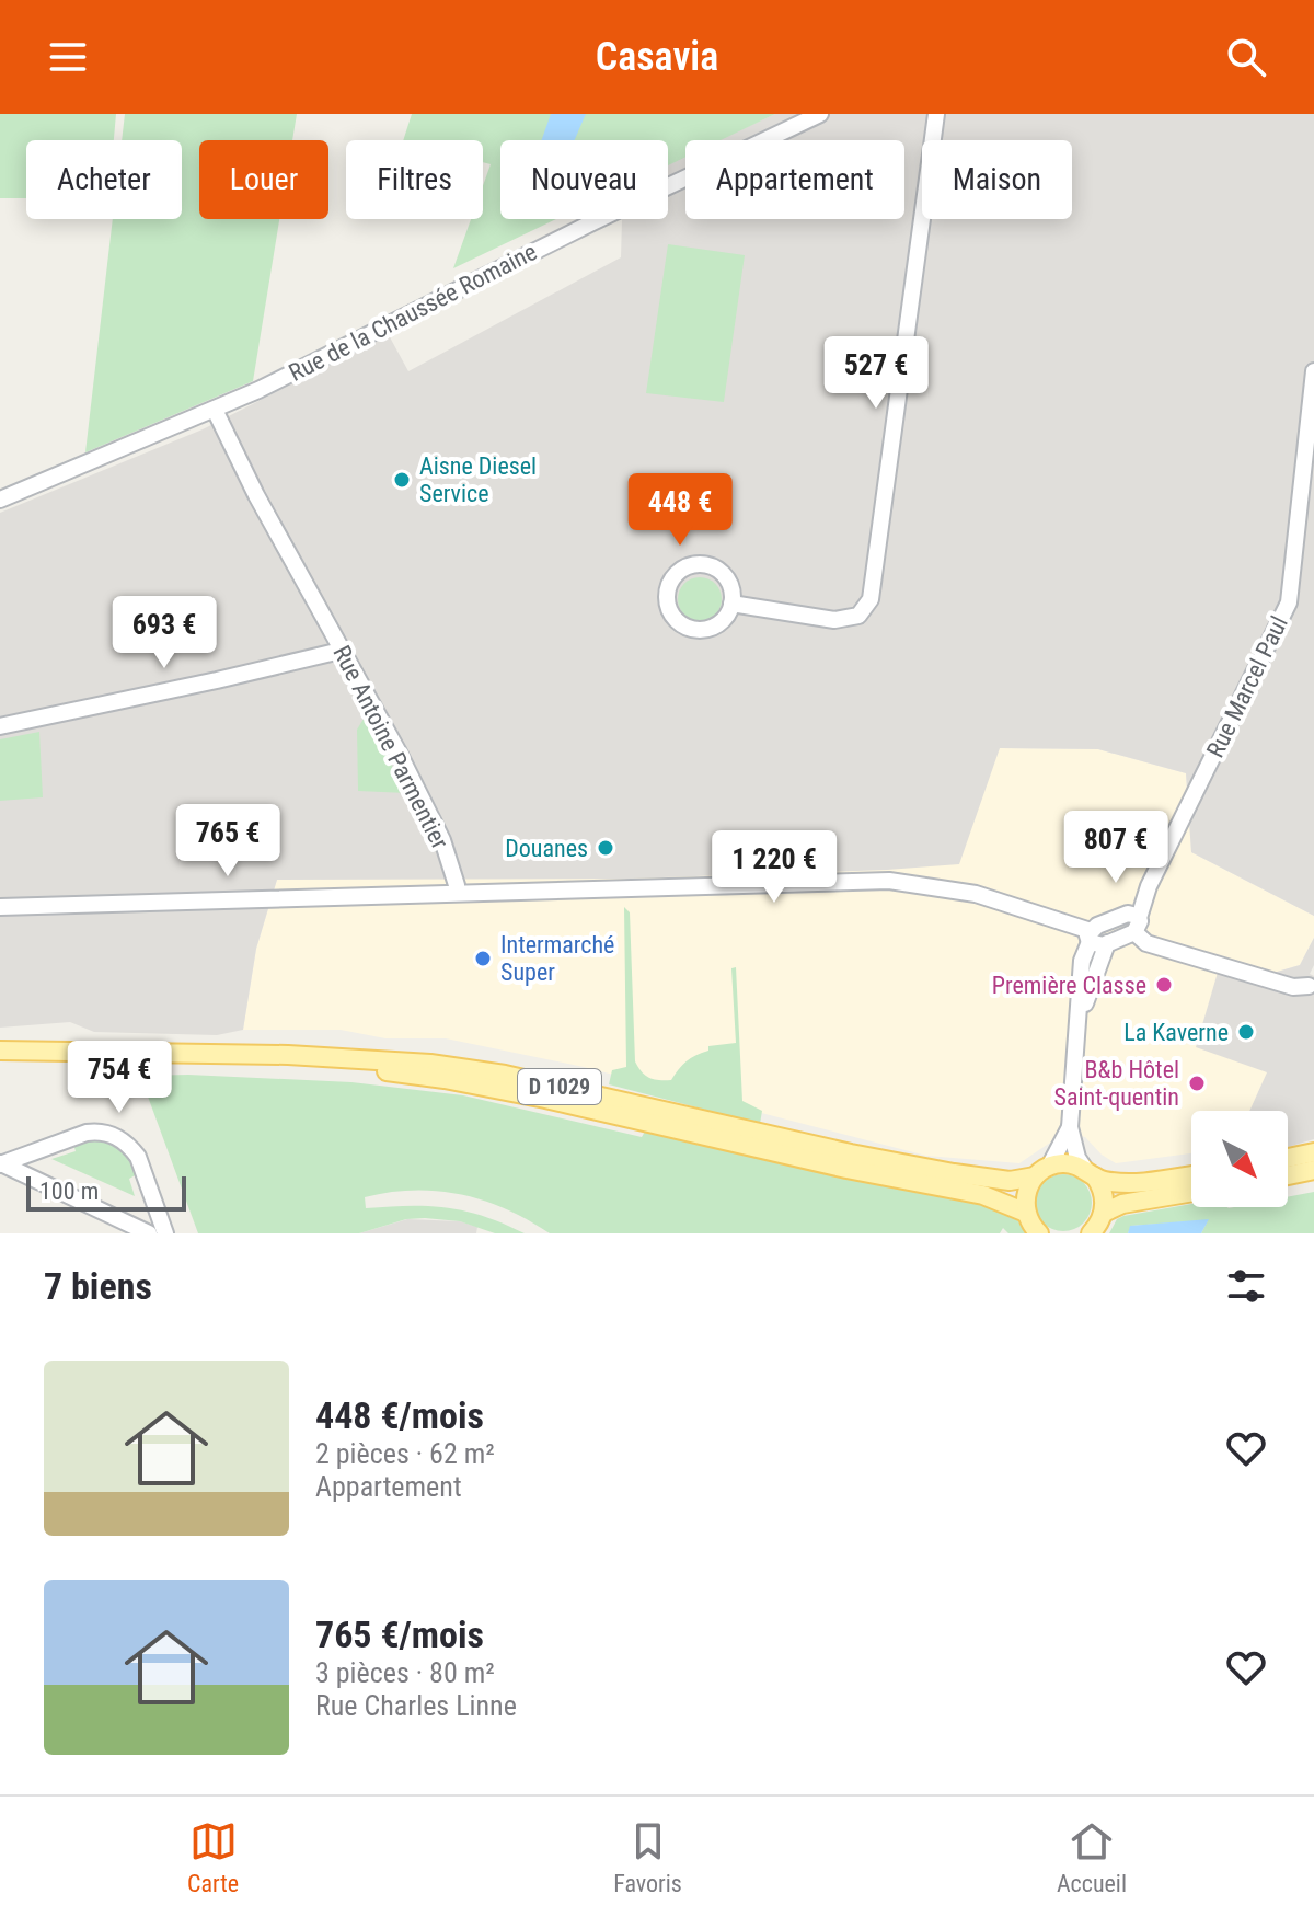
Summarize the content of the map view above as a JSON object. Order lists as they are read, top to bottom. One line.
{"streets":{"main road":["D 1029"],"street":["Rue de la Chaussée Romaine","Rue Marcel Paul","Rue Antoine Parmentier"]},"crossings":[["Rue de la Chaussée Romaine","Rue Antoine Parmentier"]],"places":["Aisne Diesel Service","Douanes","Intermarché Super","Première Classe","La Kaverne","B&b Hôtel Saint-quentin"],"scale_bar":"100 m","north":"bottom right","page":{"header":"Casavia","chip":["Acheter","Louer","Filtres","Nouveau","Appartement","Maison"],"price":["527 €","448 €","693 €","765 €","807 €","1 220 €","754 €"],"scale":"100 m","heading":"7 biens","list":[{"name":"448 €/mois","note":"2 pièces · 62 m² · Appartement"},{"name":"765 €/mois","note":"3 pièces · 80 m² · Rue Charles Linne"}],"tabs":["Carte","Favoris","Accueil"]}}
